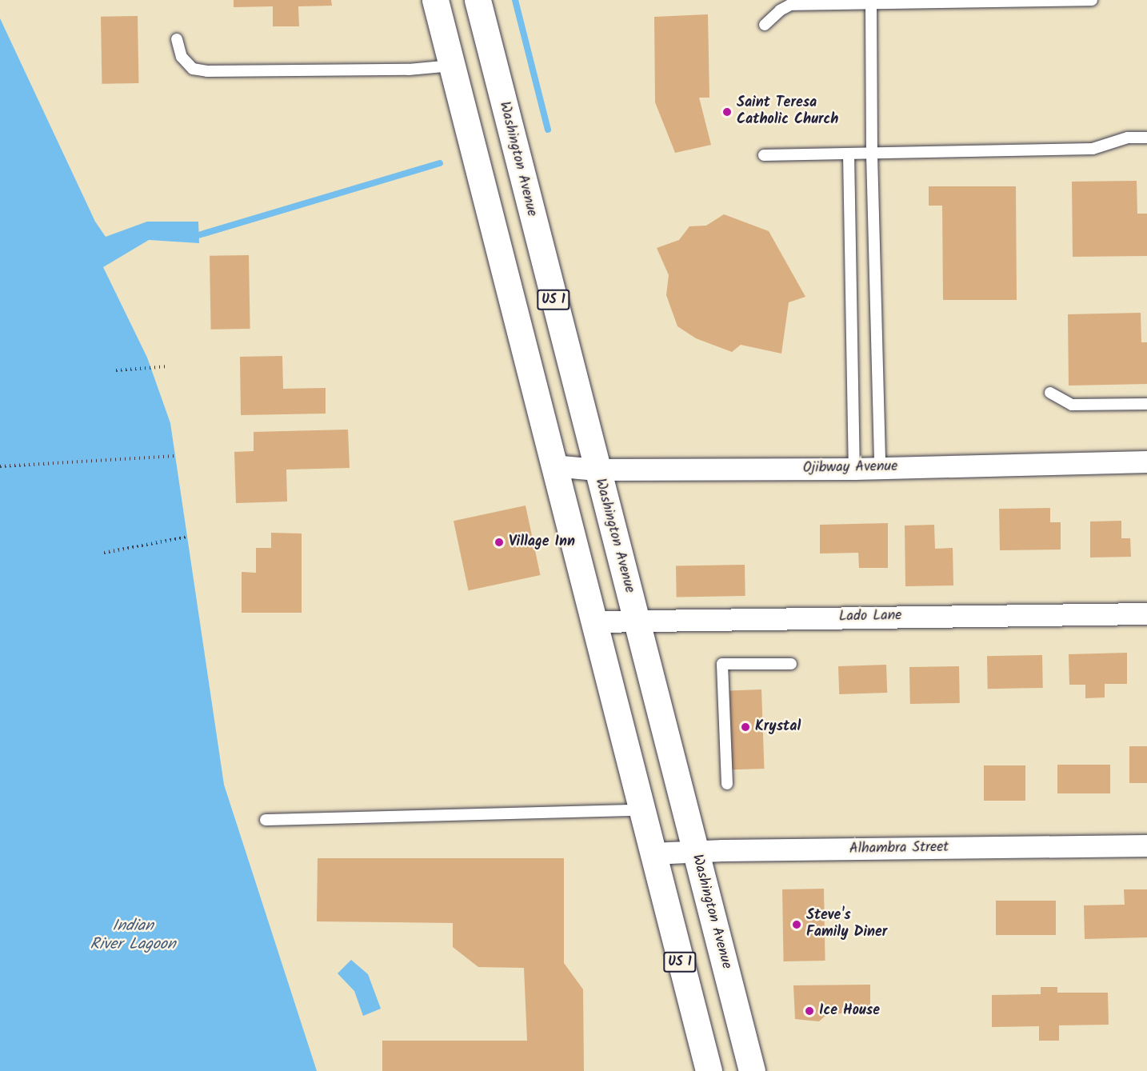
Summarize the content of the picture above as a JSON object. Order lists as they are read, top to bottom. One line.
{"streets":{"main road":["Washington Avenue","US 1"],"street":["Ojibway Avenue","Lado Lane","Alhambra Street"]},"crossings":[["Washington Avenue","Ojibway Avenue"],["Washington Avenue","Lado Lane"],["Washington Avenue","Alhambra Street"],["US 1","Ojibway Avenue"],["US 1","Lado Lane"],["US 1","Alhambra Street"]],"water":["Indian River Lagoon"],"places":["Saint Teresa Catholic Church","Village Inn","Krystal","Steve's Family Diner","Ice House"]}
